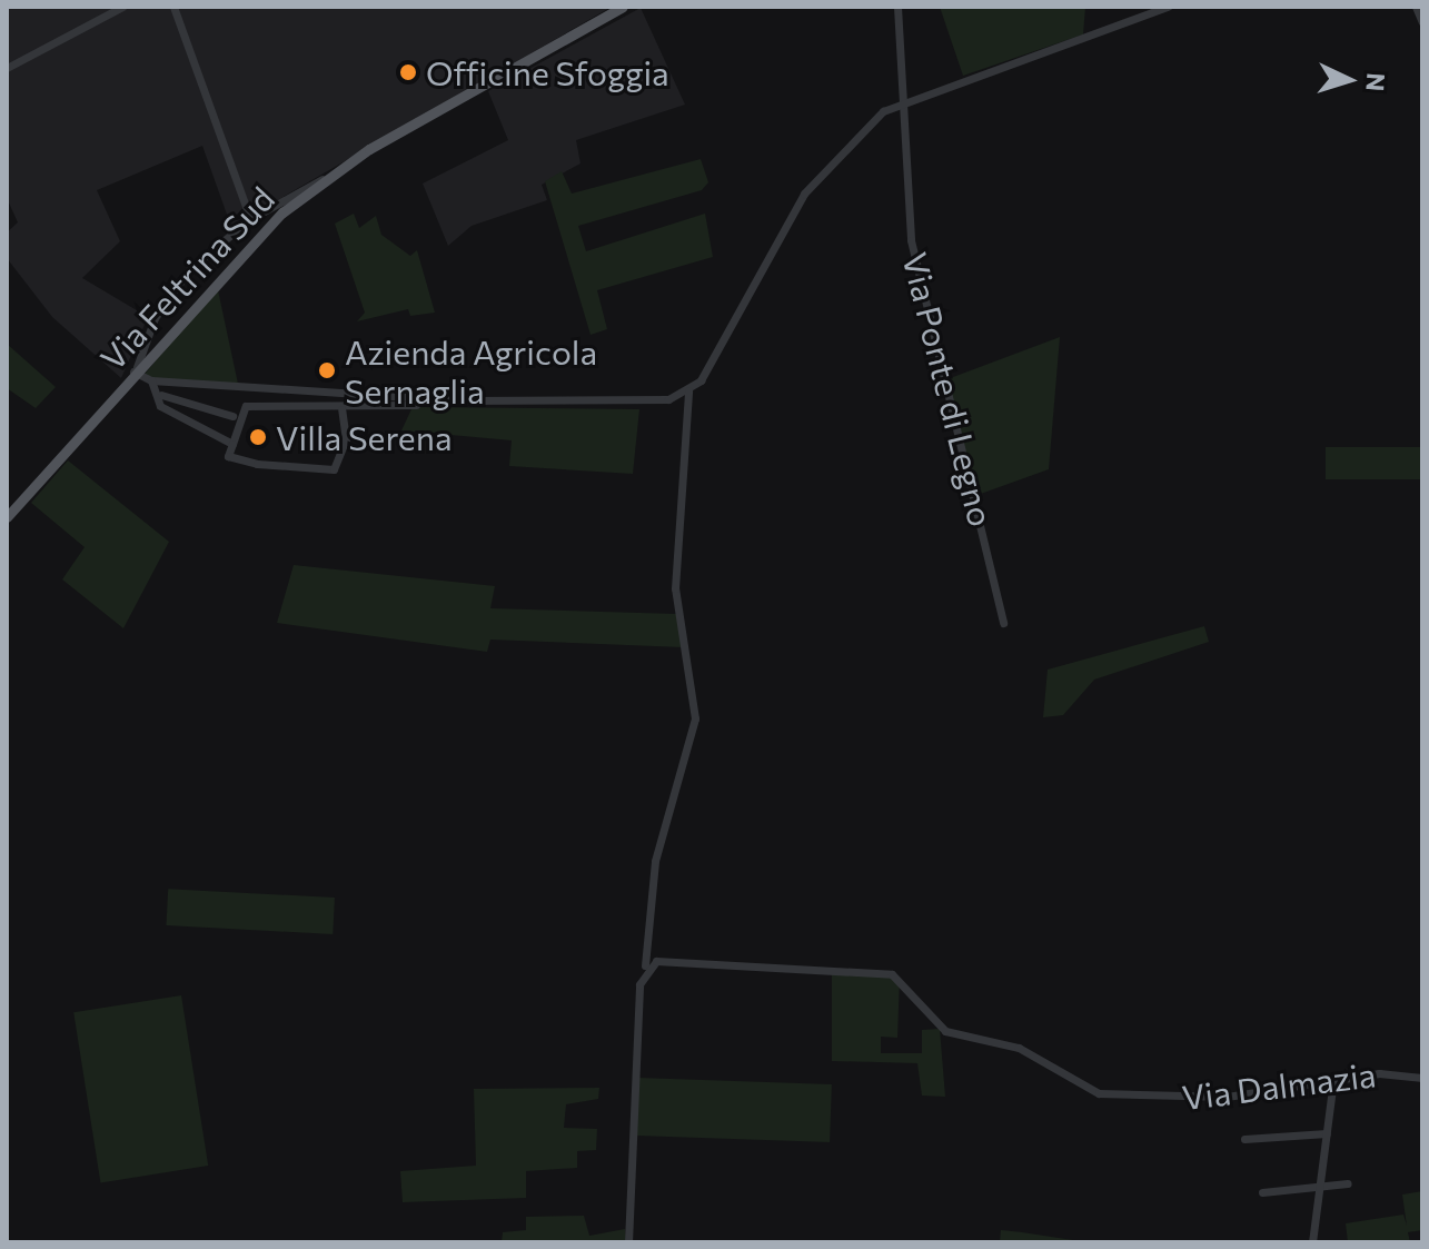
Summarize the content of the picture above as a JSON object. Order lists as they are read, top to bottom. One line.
{"streets":{"main road":["Via Feltrina Sud"],"street":["Via Ponte di Legno","Via Dalmazia"]},"places":["Officine Sfoggia","Azienda Agricola Sernaglia","Villa Serena"],"north":"right"}
